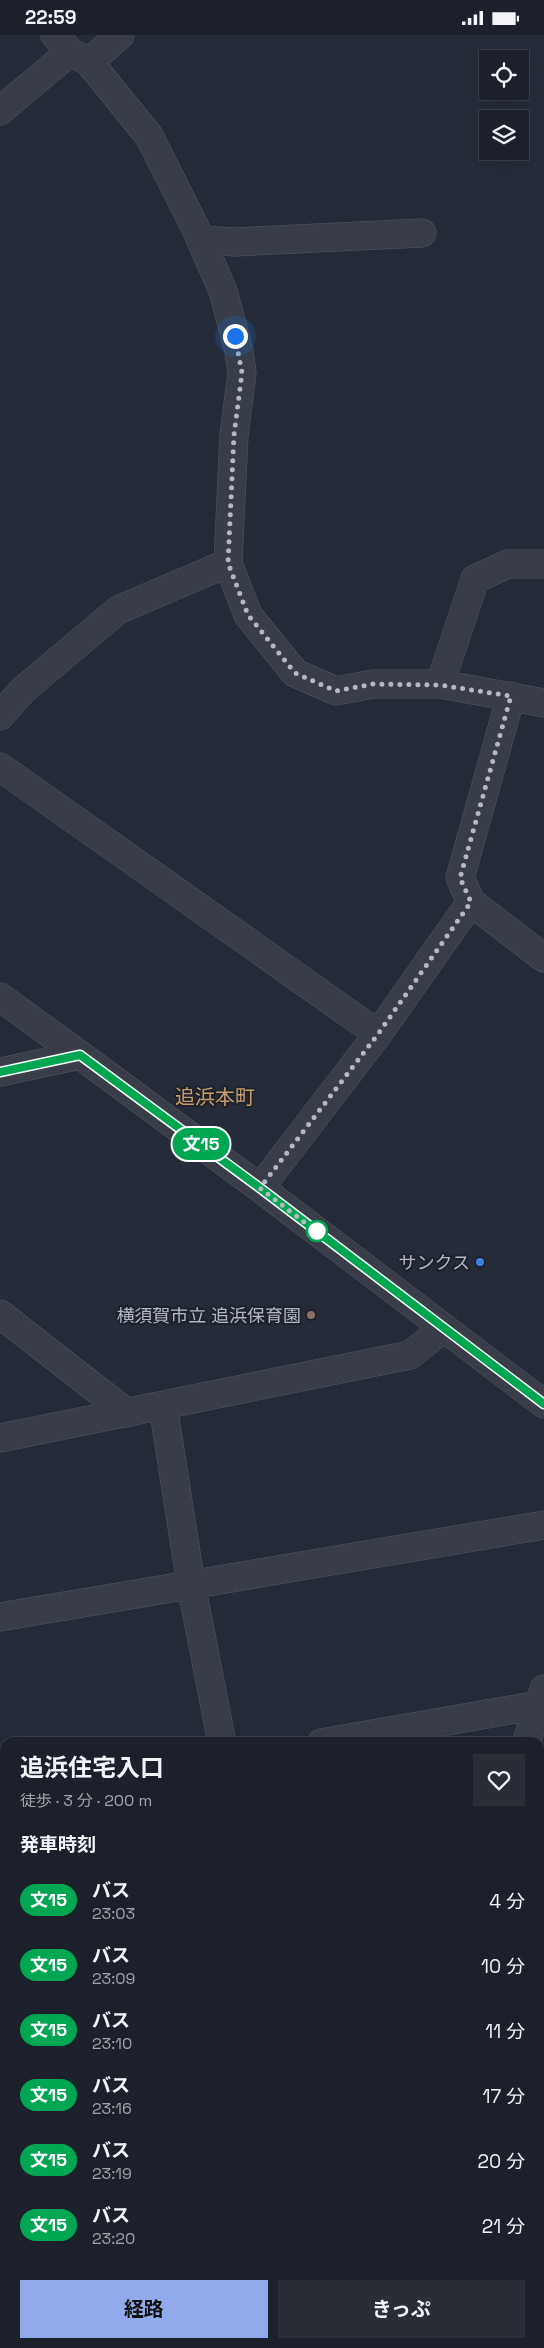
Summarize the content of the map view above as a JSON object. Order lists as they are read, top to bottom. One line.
{"districts":["追浜本町"],"places":["サンクス","横須賀市立 追浜保育園"],"lines":["bus line 文15"],"page":{"status":"22:59","on_map":"文15","heading":[["追浜住宅入口","徒歩 · 3 分 · 200 m"],"発車時刻"],"list":[{"mark":"文15","name":"バス","note":"23:03","value":"4 分"},{"mark":"文15","name":"バス","note":"23:09","value":"10 分"},{"mark":"文15","name":"バス","note":"23:10","value":"11 分"},{"mark":"文15","name":"バス","note":"23:16","value":"17 分"},{"mark":"文15","name":"バス","note":"23:19","value":"20 分"},{"mark":"文15","name":"バス","note":"23:20","value":"21 分"}],"buttons":["経路","きっぷ"]}}
